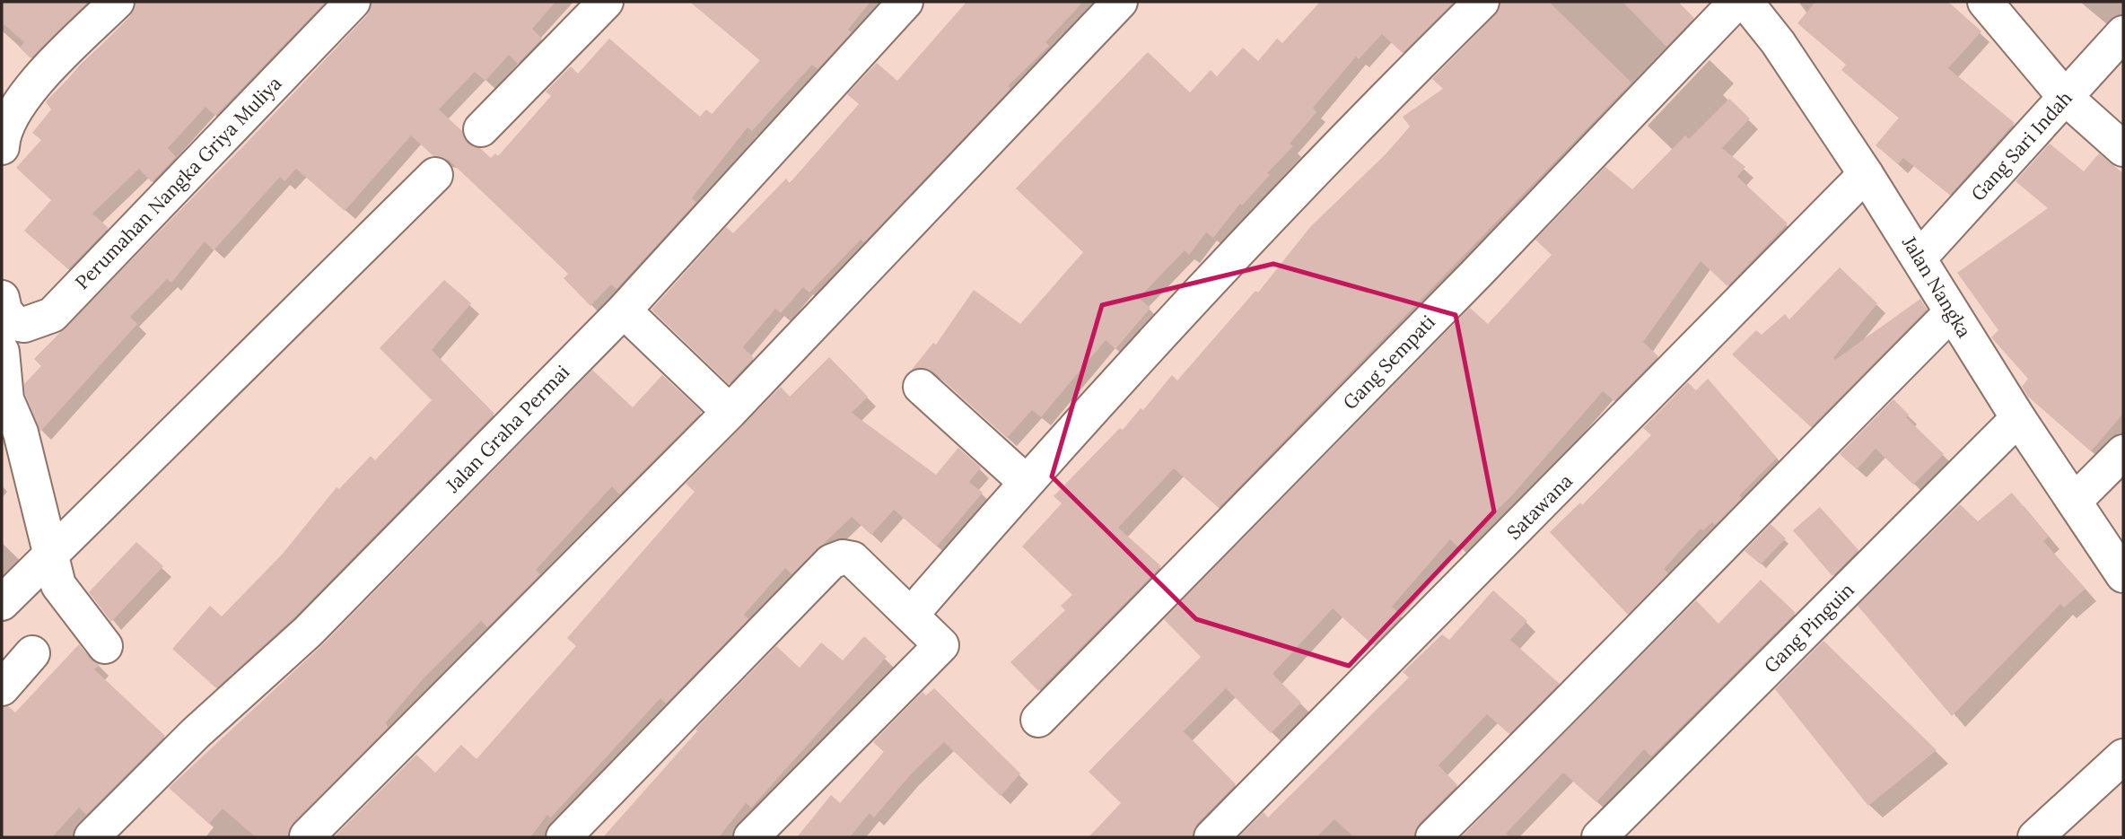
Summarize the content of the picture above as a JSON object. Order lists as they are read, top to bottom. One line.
{"streets":{"street":["Gang Sari Indah","Perumahan Nangka Griya Muliya","Jalan Nangka","Gang Sempati","Jalan Graha Permai","Satawana","Gang Pinguin"]},"crossings":[["Gang Sari Indah","Jalan Nangka"],["Jalan Nangka","Satawana"],["Jalan Nangka","Gang Pinguin"]]}
